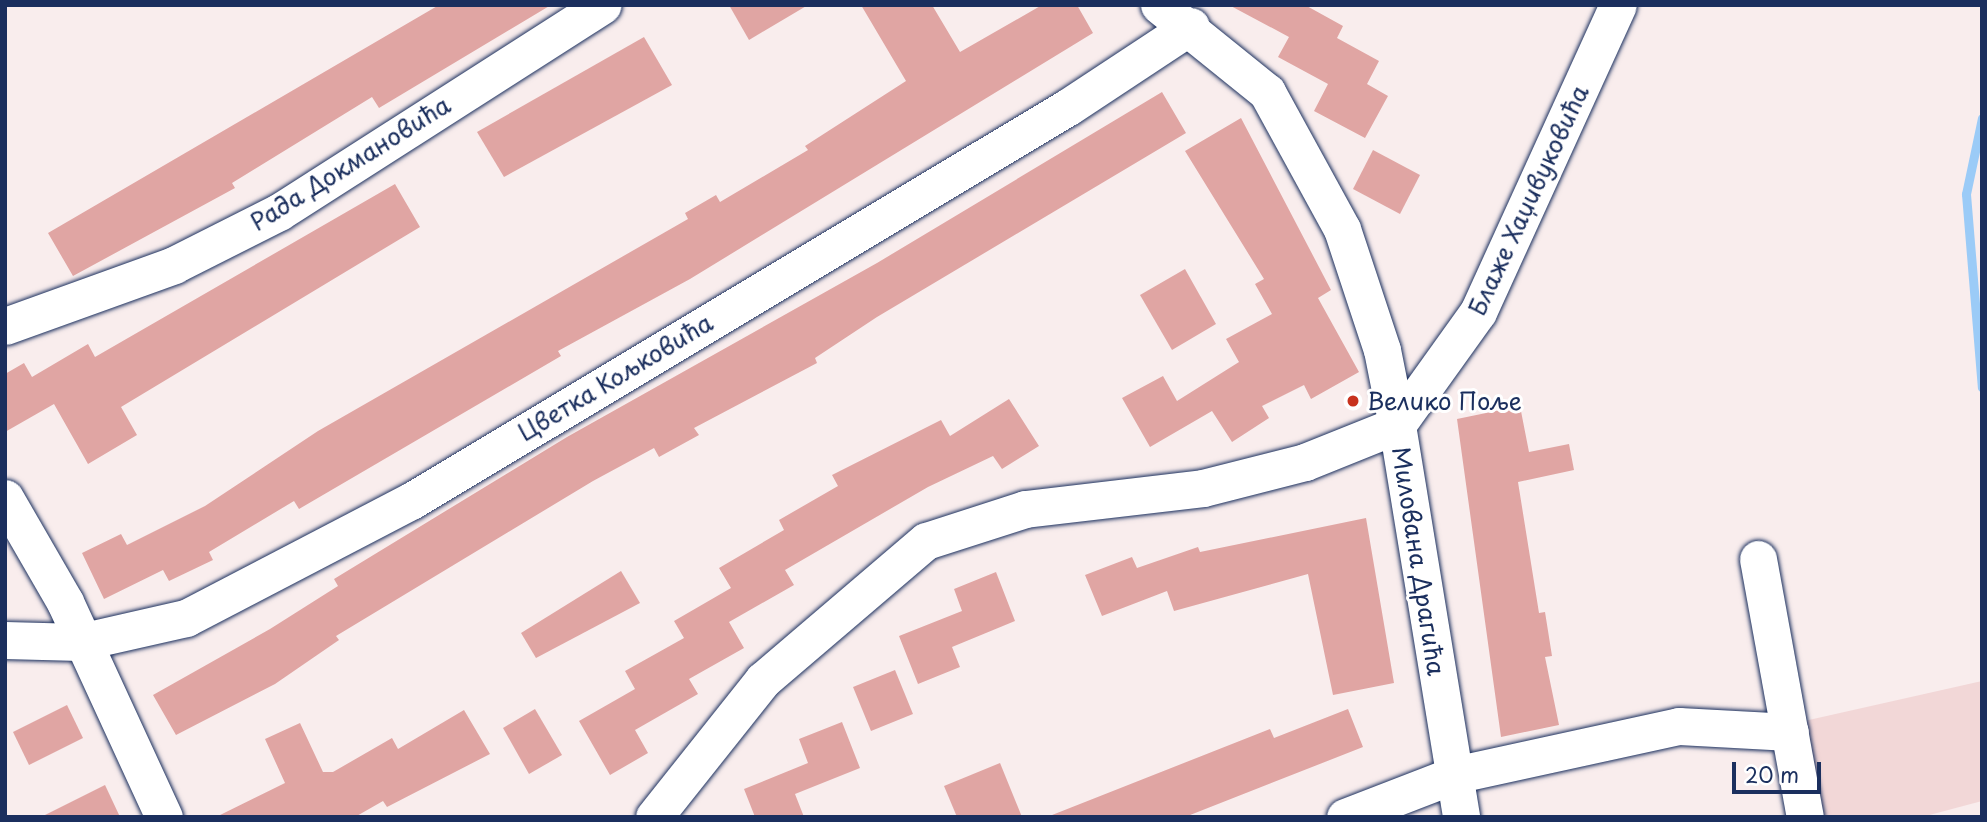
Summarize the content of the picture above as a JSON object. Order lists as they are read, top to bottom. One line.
{"streets":{"street":["Рада Докмановића","Блаже Хаџивуковића","Цветка Кољковића","Милована Драгића"]},"crossings":[["Блаже Хаџивуковића","Милована Драгића"],["Цветка Кољковића","Милована Драгића"]],"places":["Велико Поље"],"scale_bar":"20 m"}
